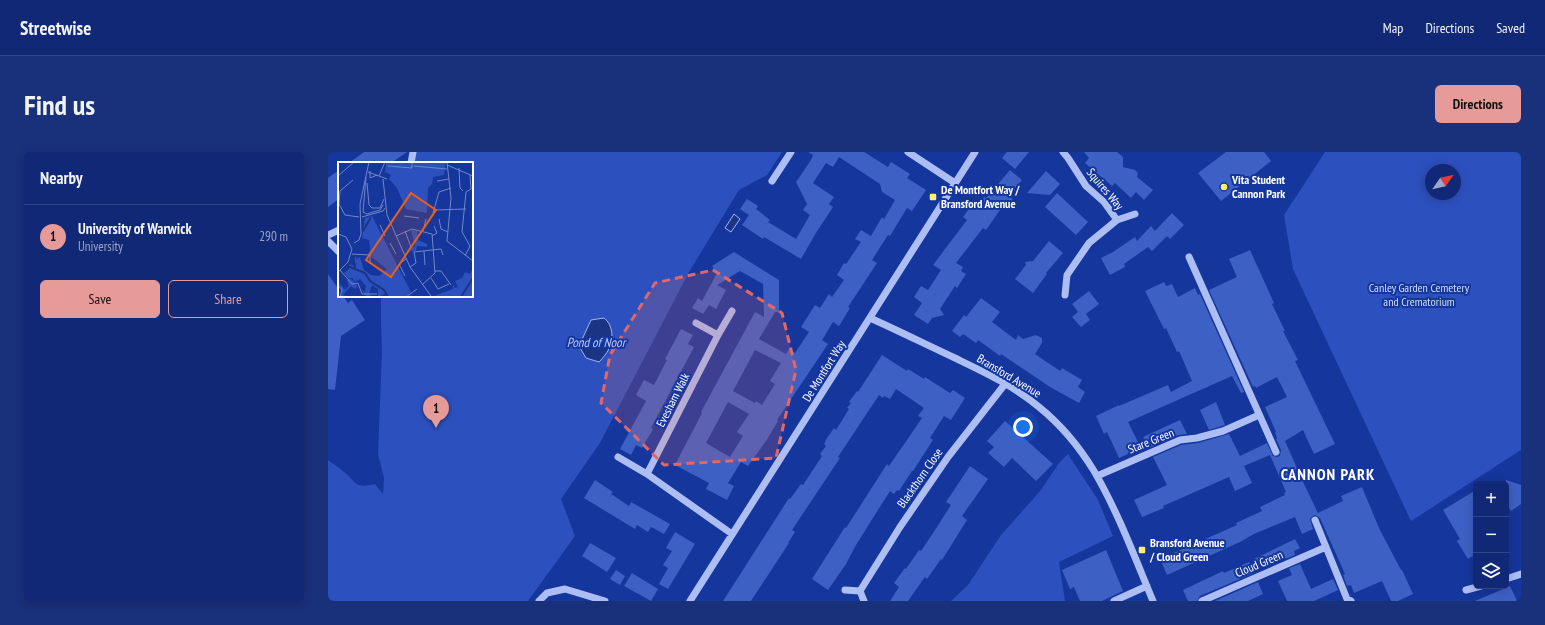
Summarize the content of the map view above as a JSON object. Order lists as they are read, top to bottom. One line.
{"streets":{"street":["Squires Way","De Montfort Way","Bransford Avenue","Evesham Walk","Stare Green","Blackthorn Close","Cloud Green"]},"crossings":[["De Montfort Way","Bransford Avenue"],["Bransford Avenue","Stare Green"],["Bransford Avenue","Blackthorn Close"]],"districts":["CANNON PARK"],"water":["Pond of Noor"],"parks":["Canley Garden Cemetery and Crematorium"],"places":{"other":["Vita Student Cannon Park"],"transit":["De Montfort Way / Bransford Avenue","Bransford Avenue / Cloud Green"]},"north":"top right","page":{"header":"Streetwise","nav":["Map","Directions","Saved"],"buttons":["Directions",["Save","Share"]],"title":"Find us","heading":"Nearby","list":[{"mark":"1","name":"University of Warwick","note":"University","value":"290 m"}],"pins":"1","map_buttons":["+","−"]}}
